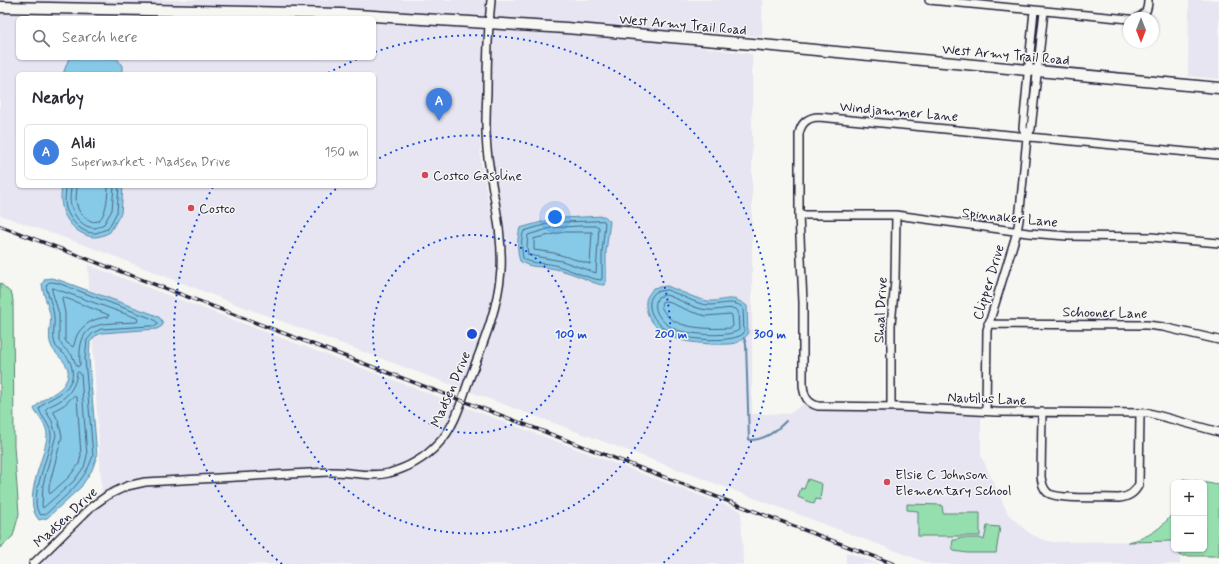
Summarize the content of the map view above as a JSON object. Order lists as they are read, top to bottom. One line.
{"streets":{"main road":["West Army Trail Road"],"street":["Windjammer Lane","Spinnaker Lane","Clipper Drive","Shoal Drive","Schooner Lane","Madsen Drive","Nautilus Lane"]},"crossings":[["West Army Trail Road","Clipper Drive"],["West Army Trail Road","Madsen Drive"],["Windjammer Lane","Spinnaker Lane"],["Windjammer Lane","Clipper Drive"],["Windjammer Lane","Nautilus Lane"],["Spinnaker Lane","Clipper Drive"],["Spinnaker Lane","Shoal Drive"],["Clipper Drive","Schooner Lane"],["Clipper Drive","Nautilus Lane"],["Shoal Drive","Nautilus Lane"]],"places":["Costco Gasoline","Costco","Elsie C Johnson Elementary School"],"north":"bottom","page":{"search":"Search here","heading":"Nearby","pins":"A","list":[{"mark":"A","name":"Aldi","note":"Supermarket · Madsen Drive","value":"150 m"}],"map_buttons":["+","−"]},"rings":["100 m","200 m","300 m"]}
